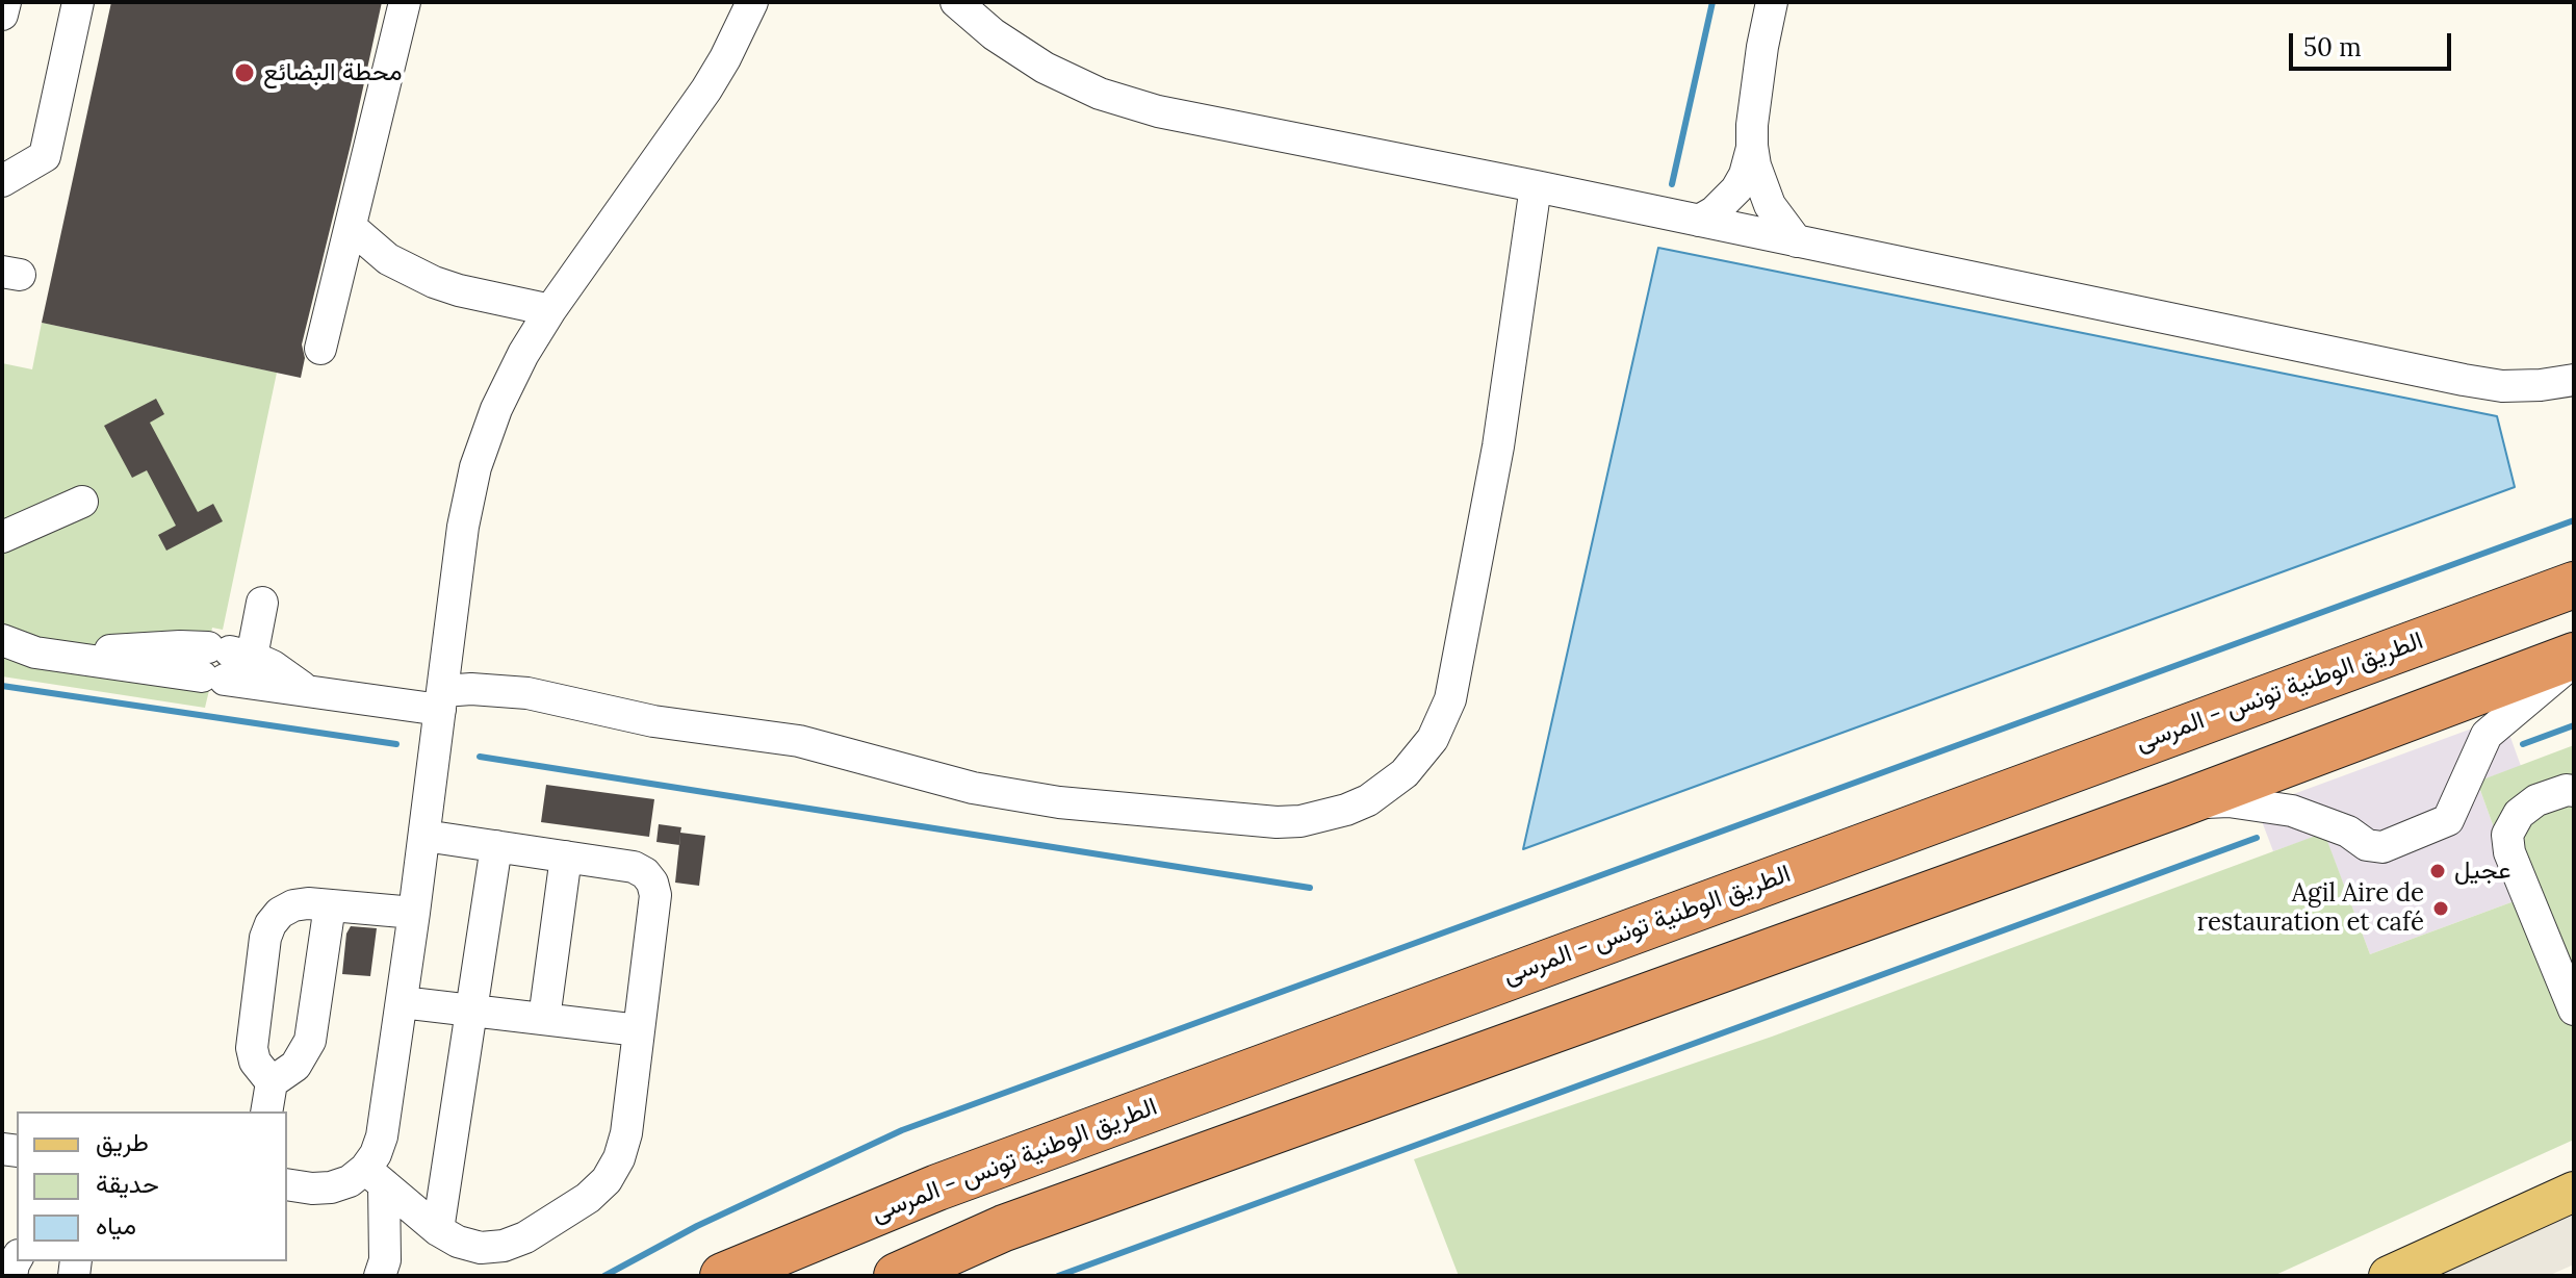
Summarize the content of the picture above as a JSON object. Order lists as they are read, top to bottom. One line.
{"streets":{"highway":["الطريق الوطنية تونس - المرسى"]},"places":["محطة البضائع","عجيل","Agil Aire de restauration et café"],"legend":["طريق","حديقة","مياه"],"scale_bar":"50 m"}
